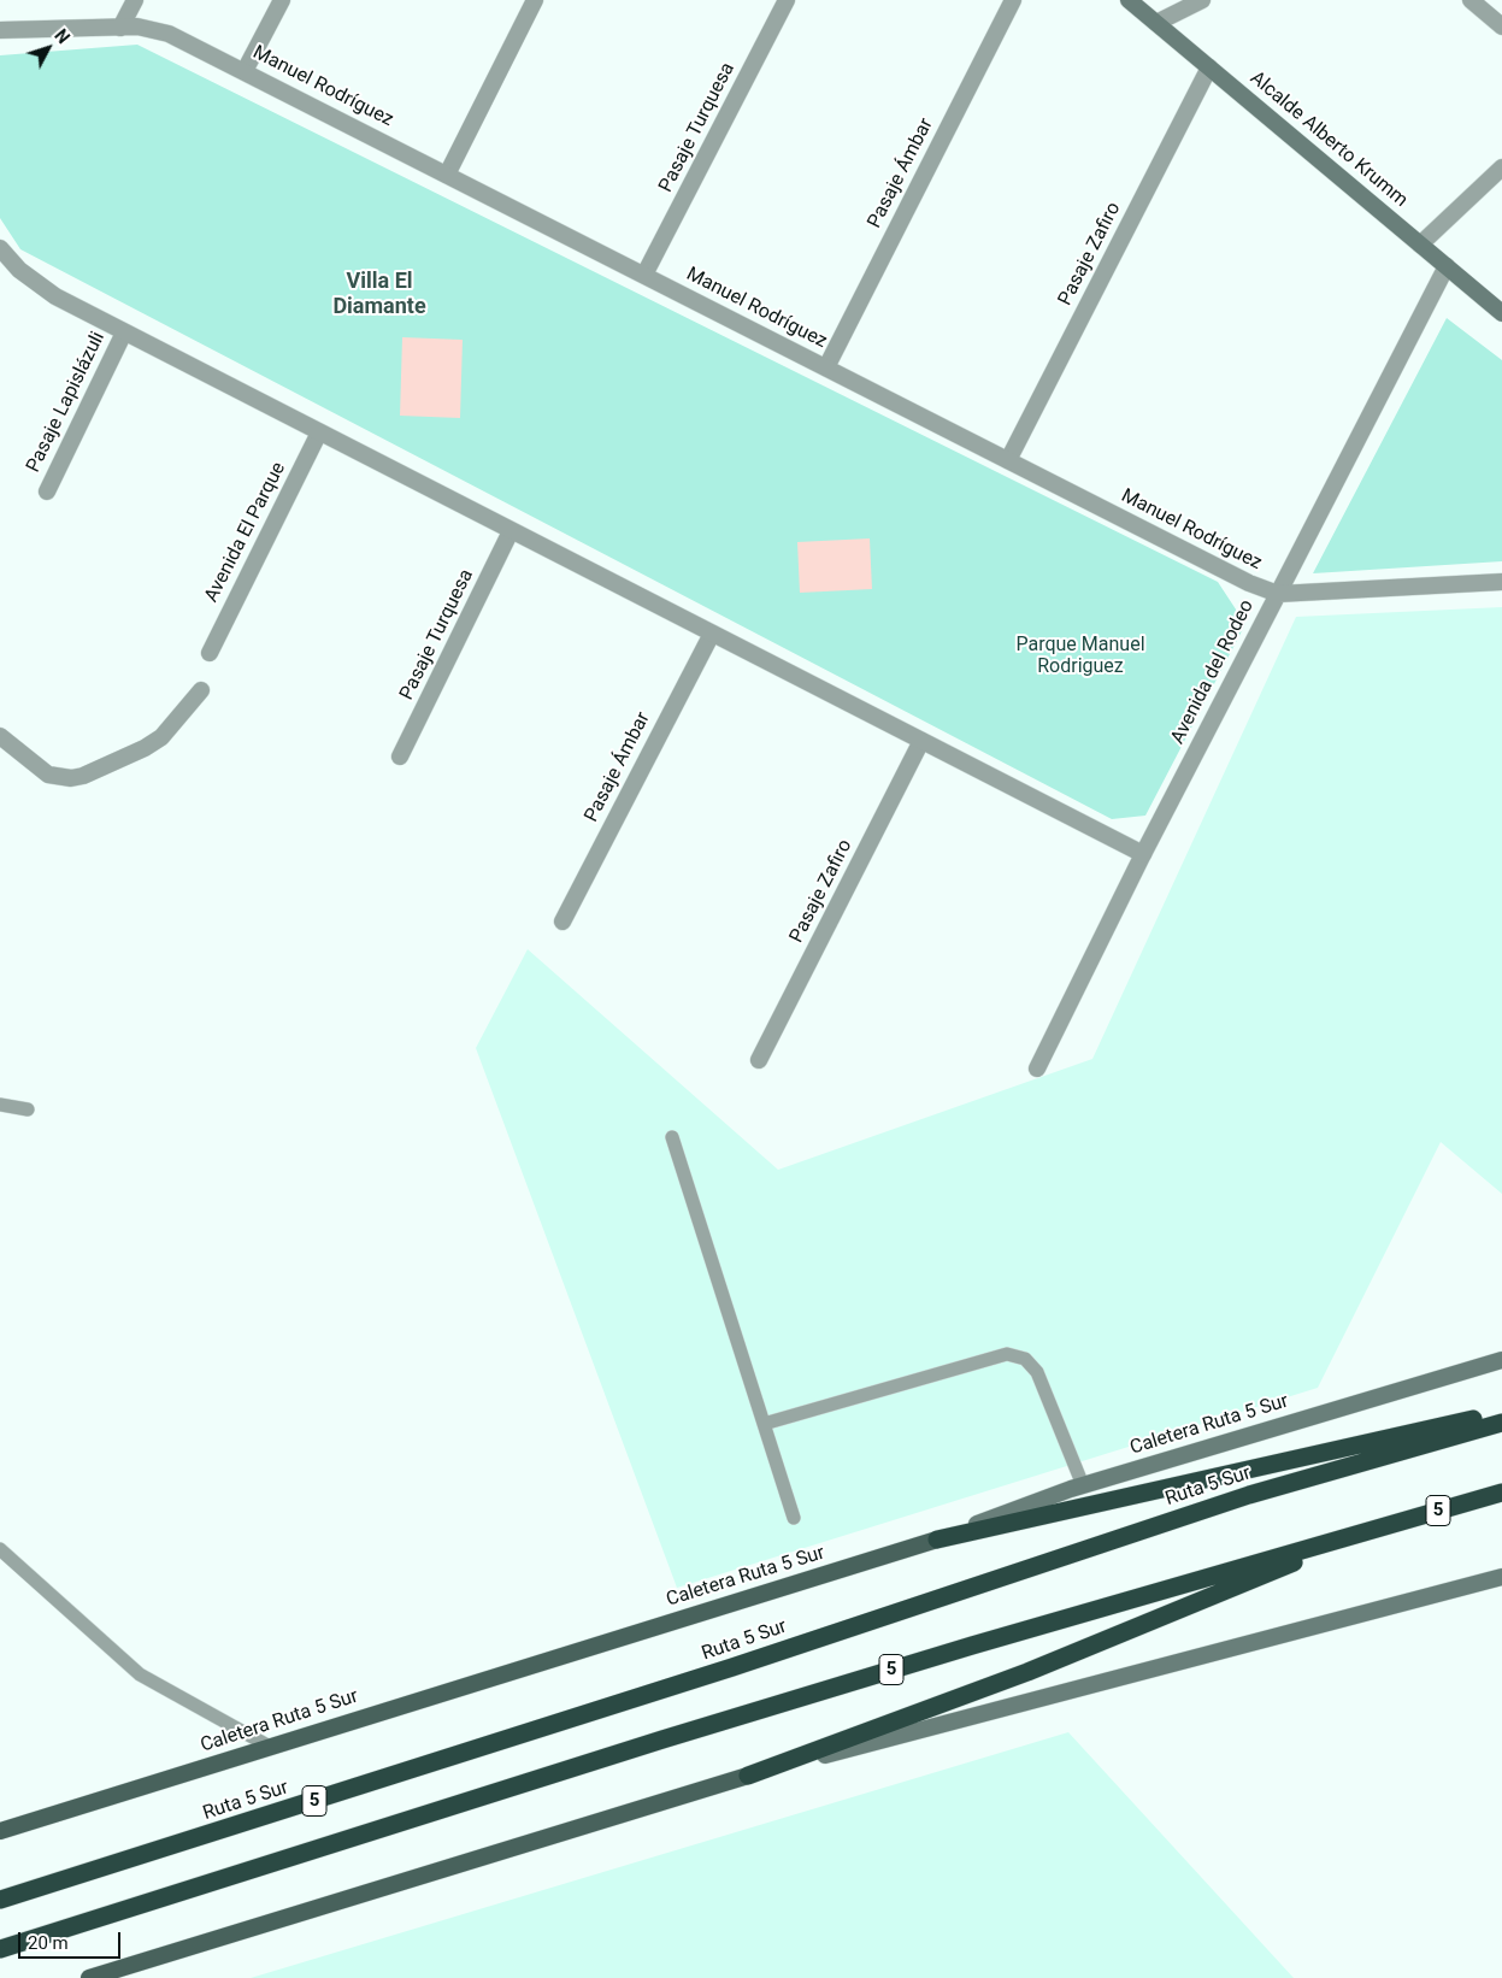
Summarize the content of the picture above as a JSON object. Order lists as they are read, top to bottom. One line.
{"streets":{"highway":["Ruta 5 Sur","5"],"main road":["Alcalde Alberto Krumm","Caletera Ruta 5 Sur"],"street":["Manuel Rodríguez","Pasaje Turquesa","Pasaje Ámbar","Pasaje Zafiro","Pasaje Lapislázuli","Avenida El Parque","Avenida del Rodeo"]},"crossings":[["Manuel Rodríguez","Pasaje Turquesa"],["Manuel Rodríguez","Pasaje Ámbar"],["Manuel Rodríguez","Pasaje Zafiro"],["Manuel Rodríguez","Avenida del Rodeo"],["Alcalde Alberto Krumm","Pasaje Zafiro"],["Alcalde Alberto Krumm","Avenida del Rodeo"]],"districts":["Villa El Diamante"],"parks":["Parque Manuel Rodriguez"],"scale_bar":"20 m","north":"top right"}
